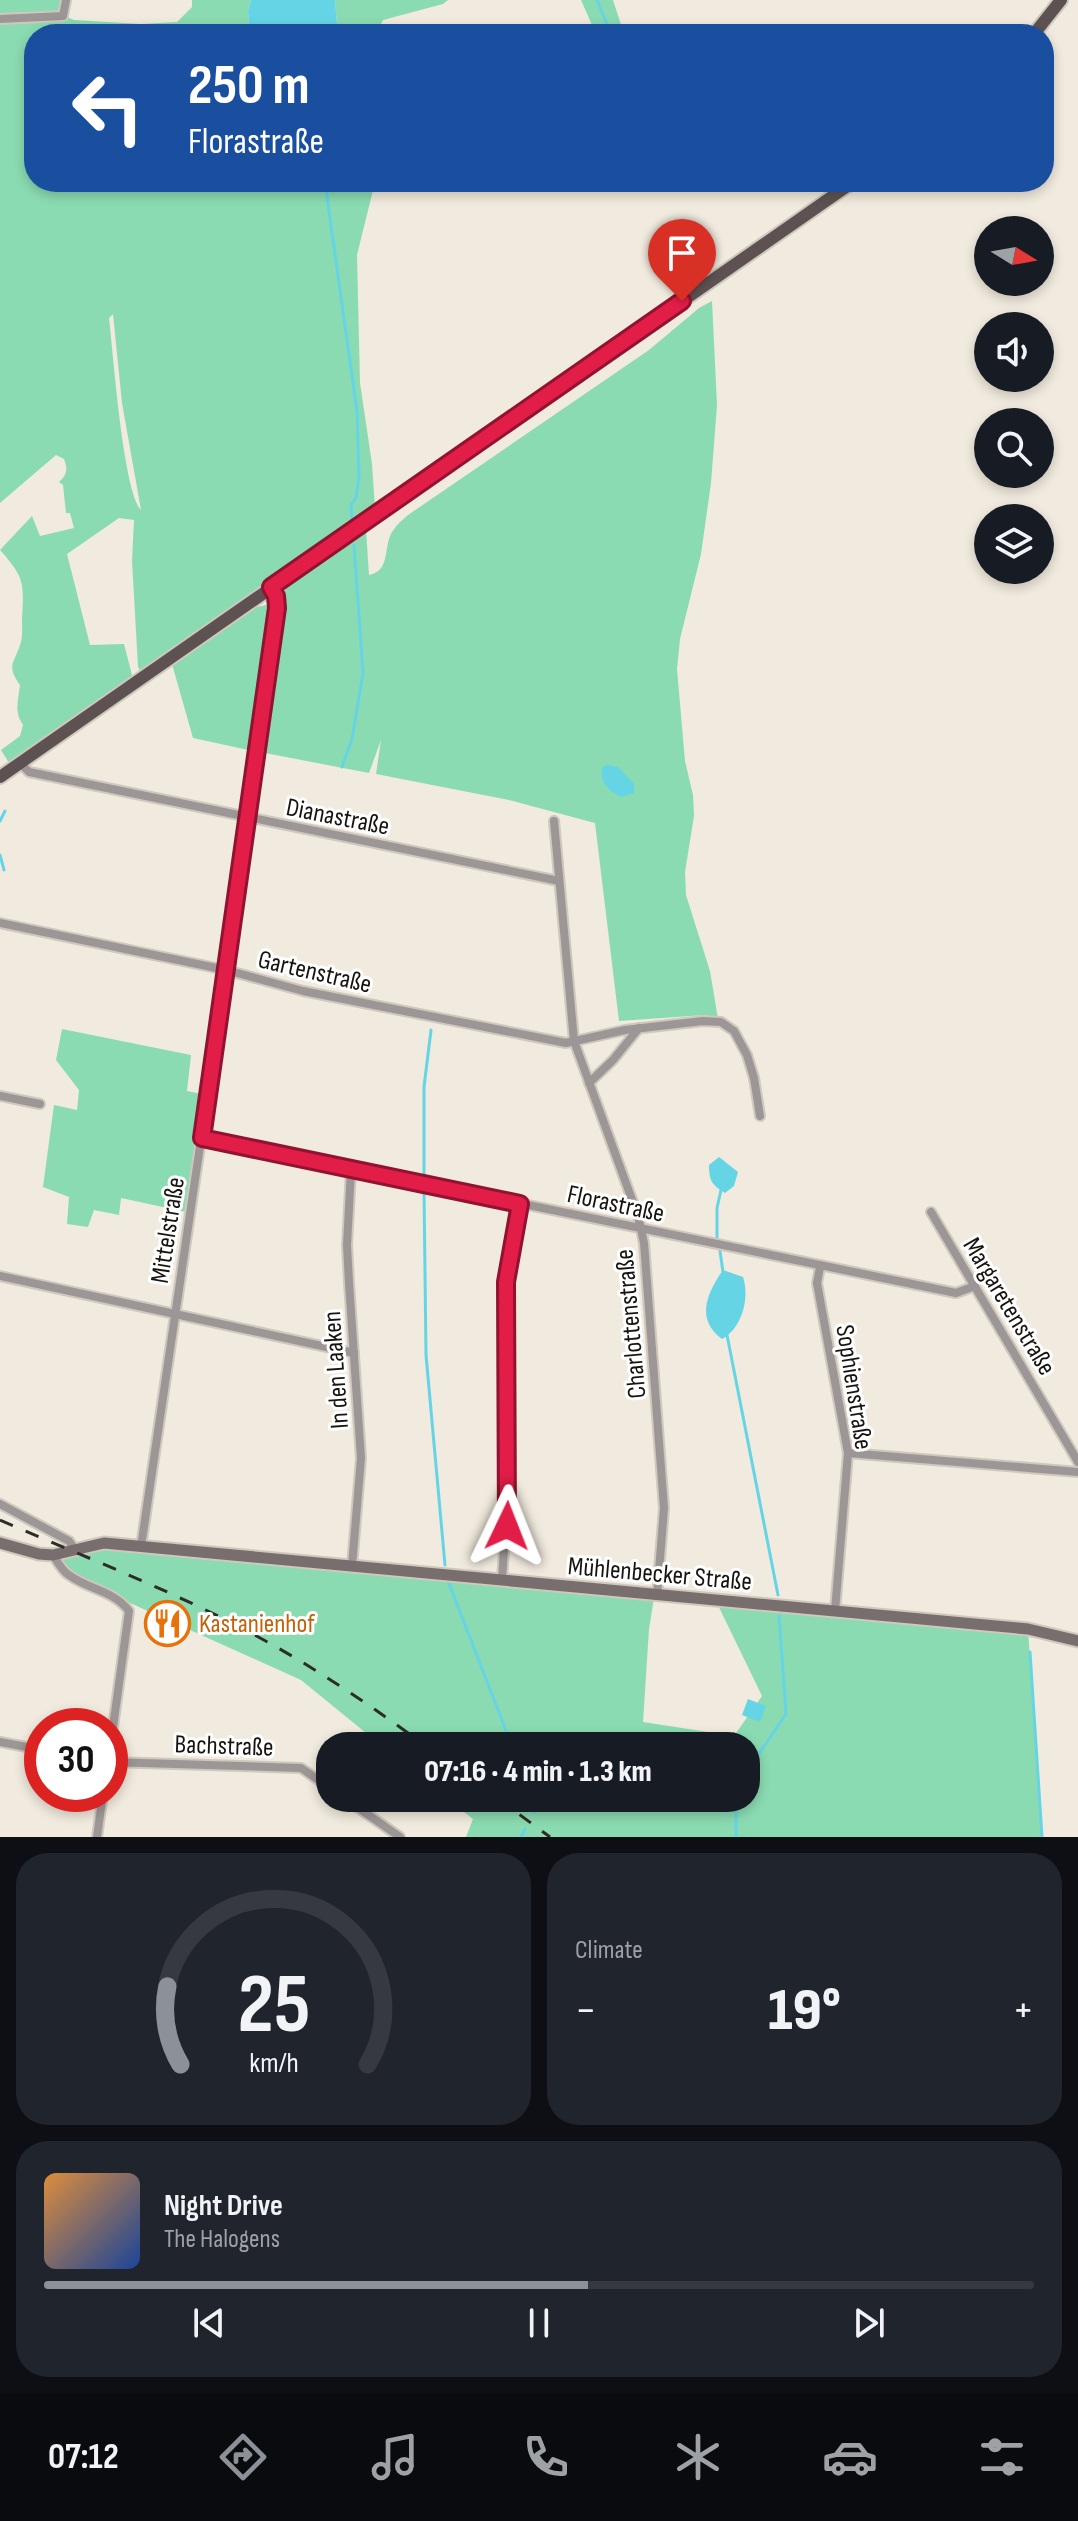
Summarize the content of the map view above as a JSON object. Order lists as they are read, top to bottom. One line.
{"streets":{"main road":["Mühlenbecker Straße"],"street":["Dianastraße","Gartenstraße","Florastraße","Mittelstraße","Margaretenstraße","Charlottenstraße","In den Laaken","Sophienstraße","Bachstraße"]},"crossings":[["Dianastraße","Mittelstraße"],["Dianastraße","Charlottenstraße"],["Gartenstraße","Mittelstraße"],["Gartenstraße","Charlottenstraße"],["Florastraße","Mittelstraße"],["Florastraße","Margaretenstraße"],["Florastraße","Charlottenstraße"],["Florastraße","In den Laaken"],["Florastraße","Sophienstraße"],["Mittelstraße","Mühlenbecker Straße"],["Charlottenstraße","Mühlenbecker Straße"],["In den Laaken","Mühlenbecker Straße"],["Sophienstraße","Mühlenbecker Straße"]],"places":{"restaurant":["Kastanienhof"]},"north":"right","page":{"turn":["250 m","Florastraße"],"limit":"30","trip":"07:16 · 4 min · 1.3 km","tile":"Climate","heat":["−","19°","+"],"song":["Night Drive","The Halogens"],"tabs":"07:12","gauge":["25","km/h"]}}
